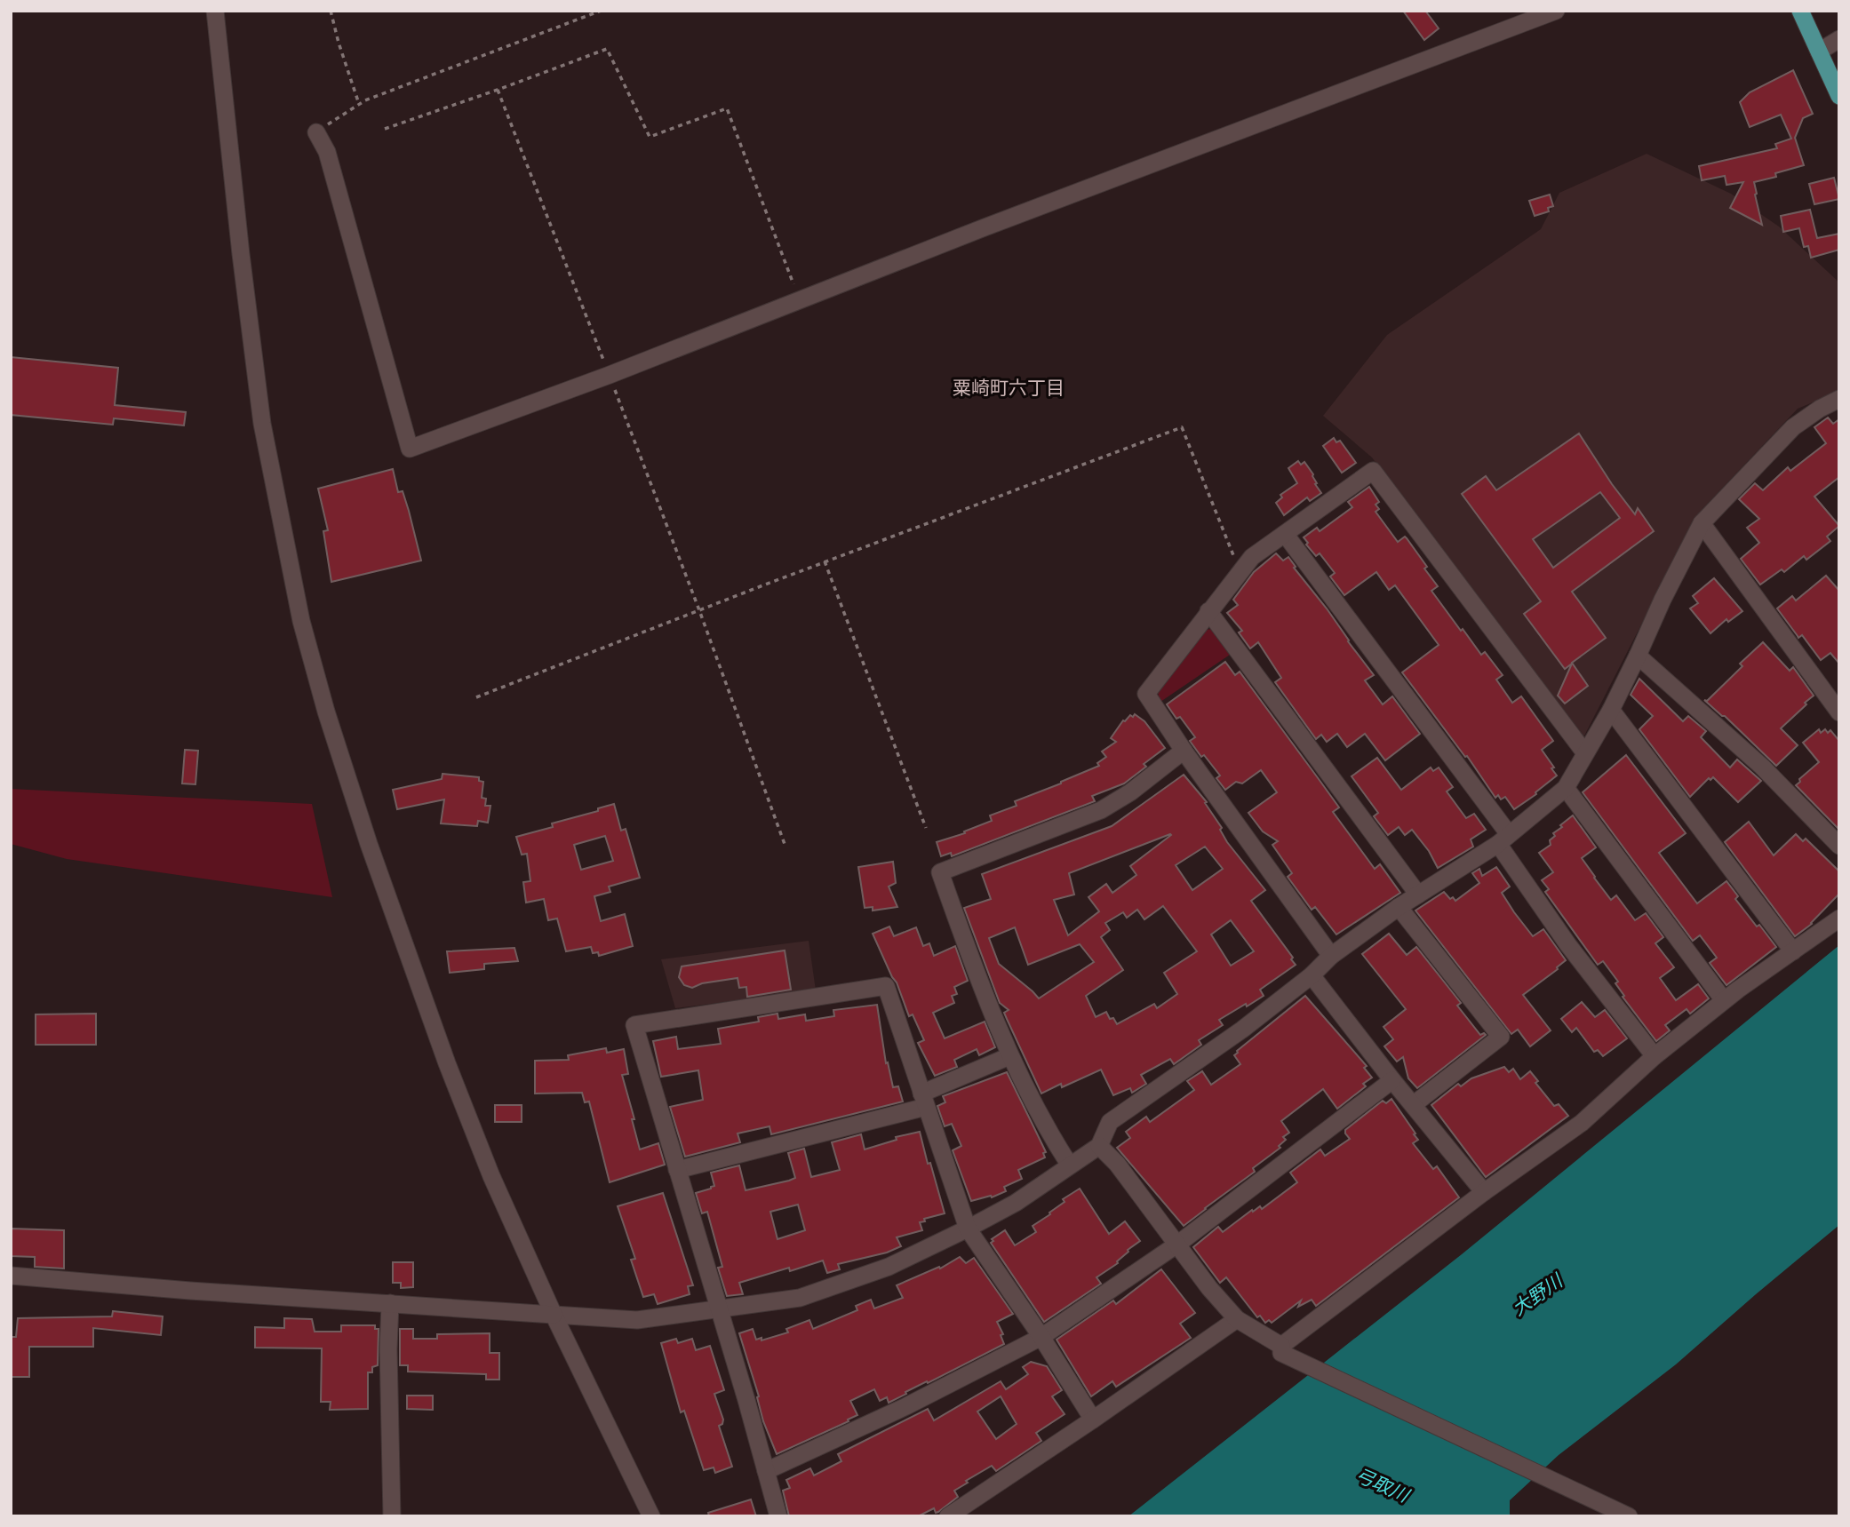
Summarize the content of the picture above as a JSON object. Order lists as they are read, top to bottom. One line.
{"districts":["粟崎町六丁目"],"water":["大野川","弓取川"]}
